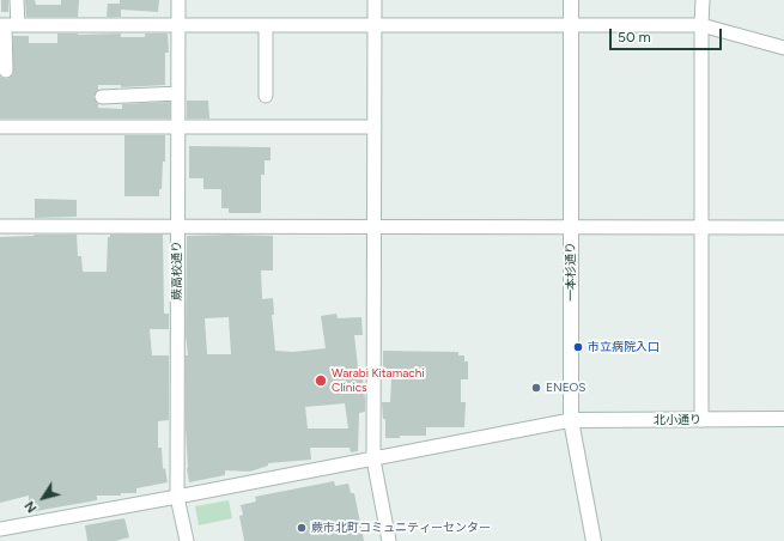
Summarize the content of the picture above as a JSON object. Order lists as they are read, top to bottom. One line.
{"streets":{"street":["蕨高校通り","一本杉通り","北小通り"]},"crossings":[["一本杉通り","北小通り"]],"places":["市立病院入口","Warabi Kitamachi Clinics","ENEOS","蕨市北町コミュニティーセンター"],"scale_bar":"50 m","north":"bottom left"}
